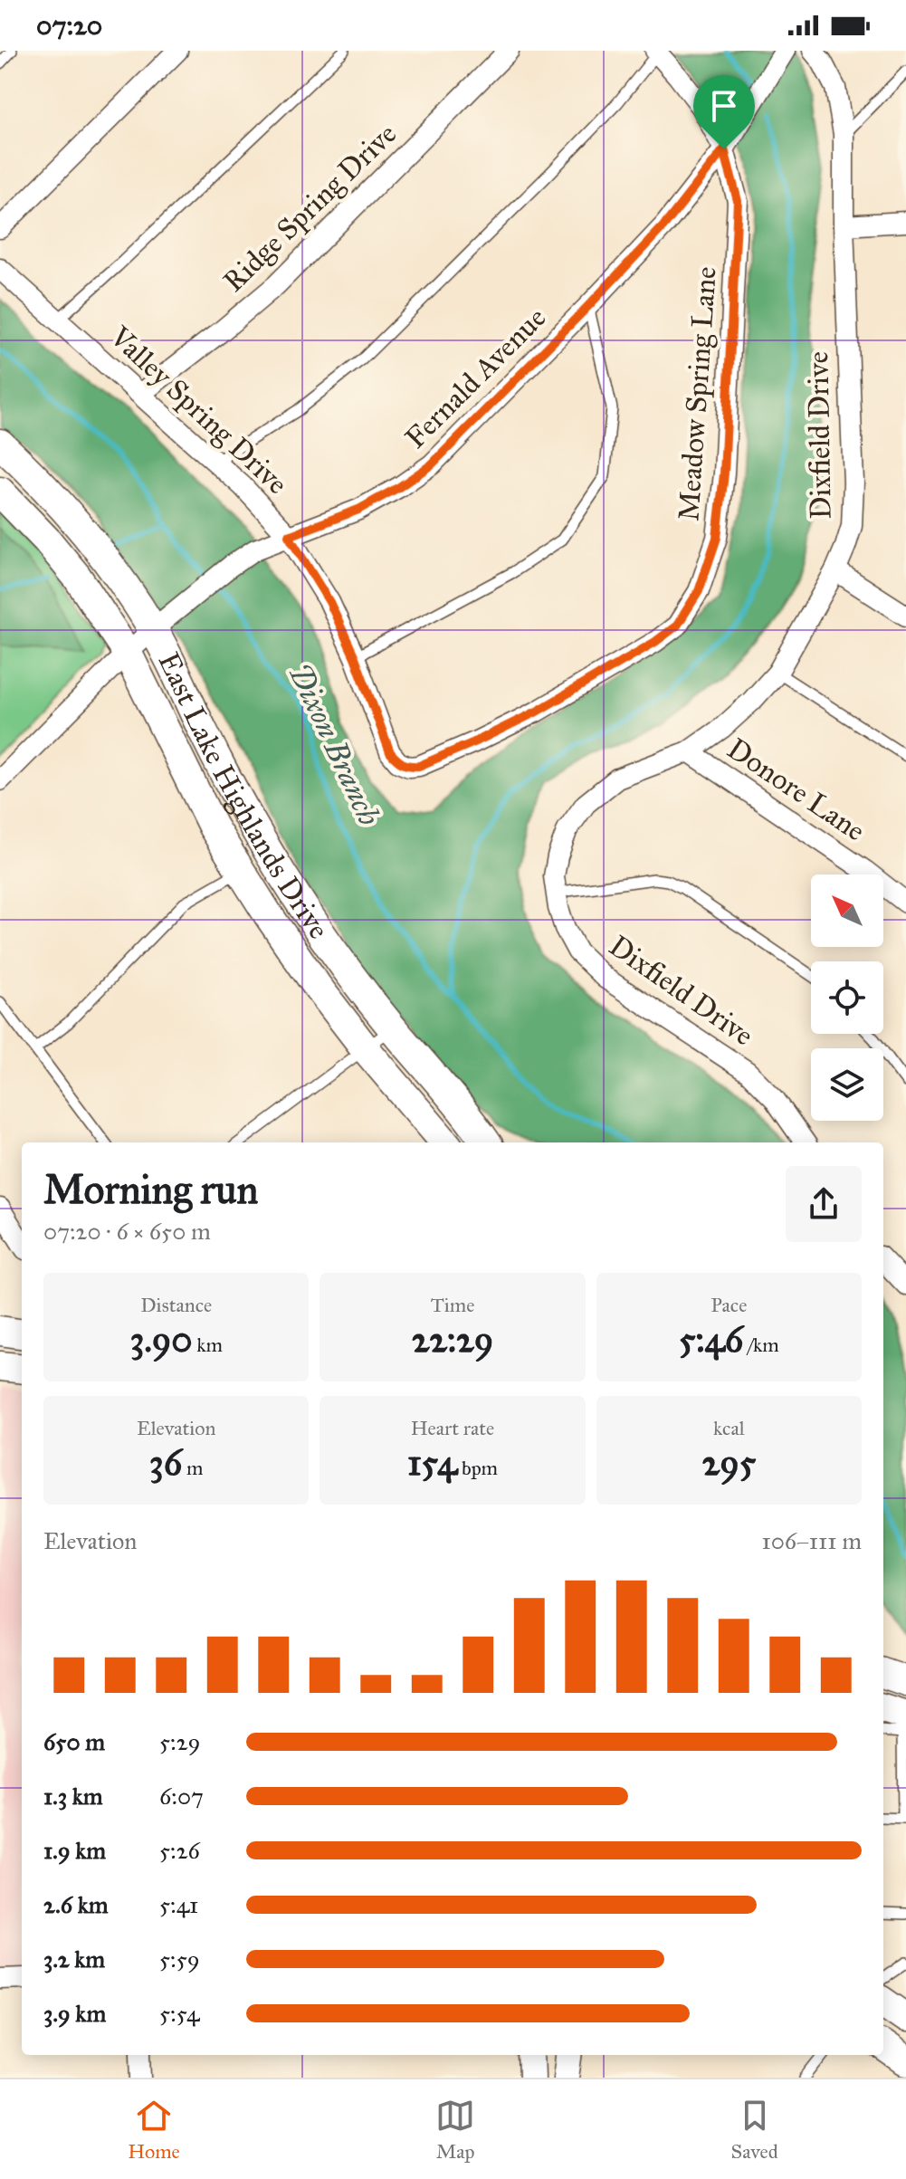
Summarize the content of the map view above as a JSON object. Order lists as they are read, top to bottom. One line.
{"streets":{"main road":["East Lake Highlands Drive"],"street":["Ridge Spring Drive","Fernald Avenue","Meadow Spring Lane","Valley Spring Drive","Dixfield Drive","Donore Lane"]},"crossings":[["Ridge Spring Drive","Valley Spring Drive"],["Fernald Avenue","Meadow Spring Lane"],["Fernald Avenue","Valley Spring Drive"],["Fernald Avenue","East Lake Highlands Drive"],["Meadow Spring Lane","Valley Spring Drive"],["Dixfield Drive","Donore Lane"]],"water":["Dixon Branch"],"north":"top left","page":{"status":"07:20","heading":["Morning run","07:20 · 6 × 650 m"],"stats":[["Distance","3.90 km"],["Time","22:29"],["Pace","5:46 /km"],["Elevation","36 m"],["Heart rate","154 bpm"],["kcal","295"]],"chart":["Elevation","106–111 m"],"list":[{"name":"650 m","note":"5:29"},{"name":"1.3 km","note":"6:07"},{"name":"1.9 km","note":"5:26"},{"name":"2.6 km","note":"5:41"},{"name":"3.2 km","note":"5:59"},{"name":"3.9 km","note":"5:54"}],"tabs":["Home","Map","Saved"]}}
